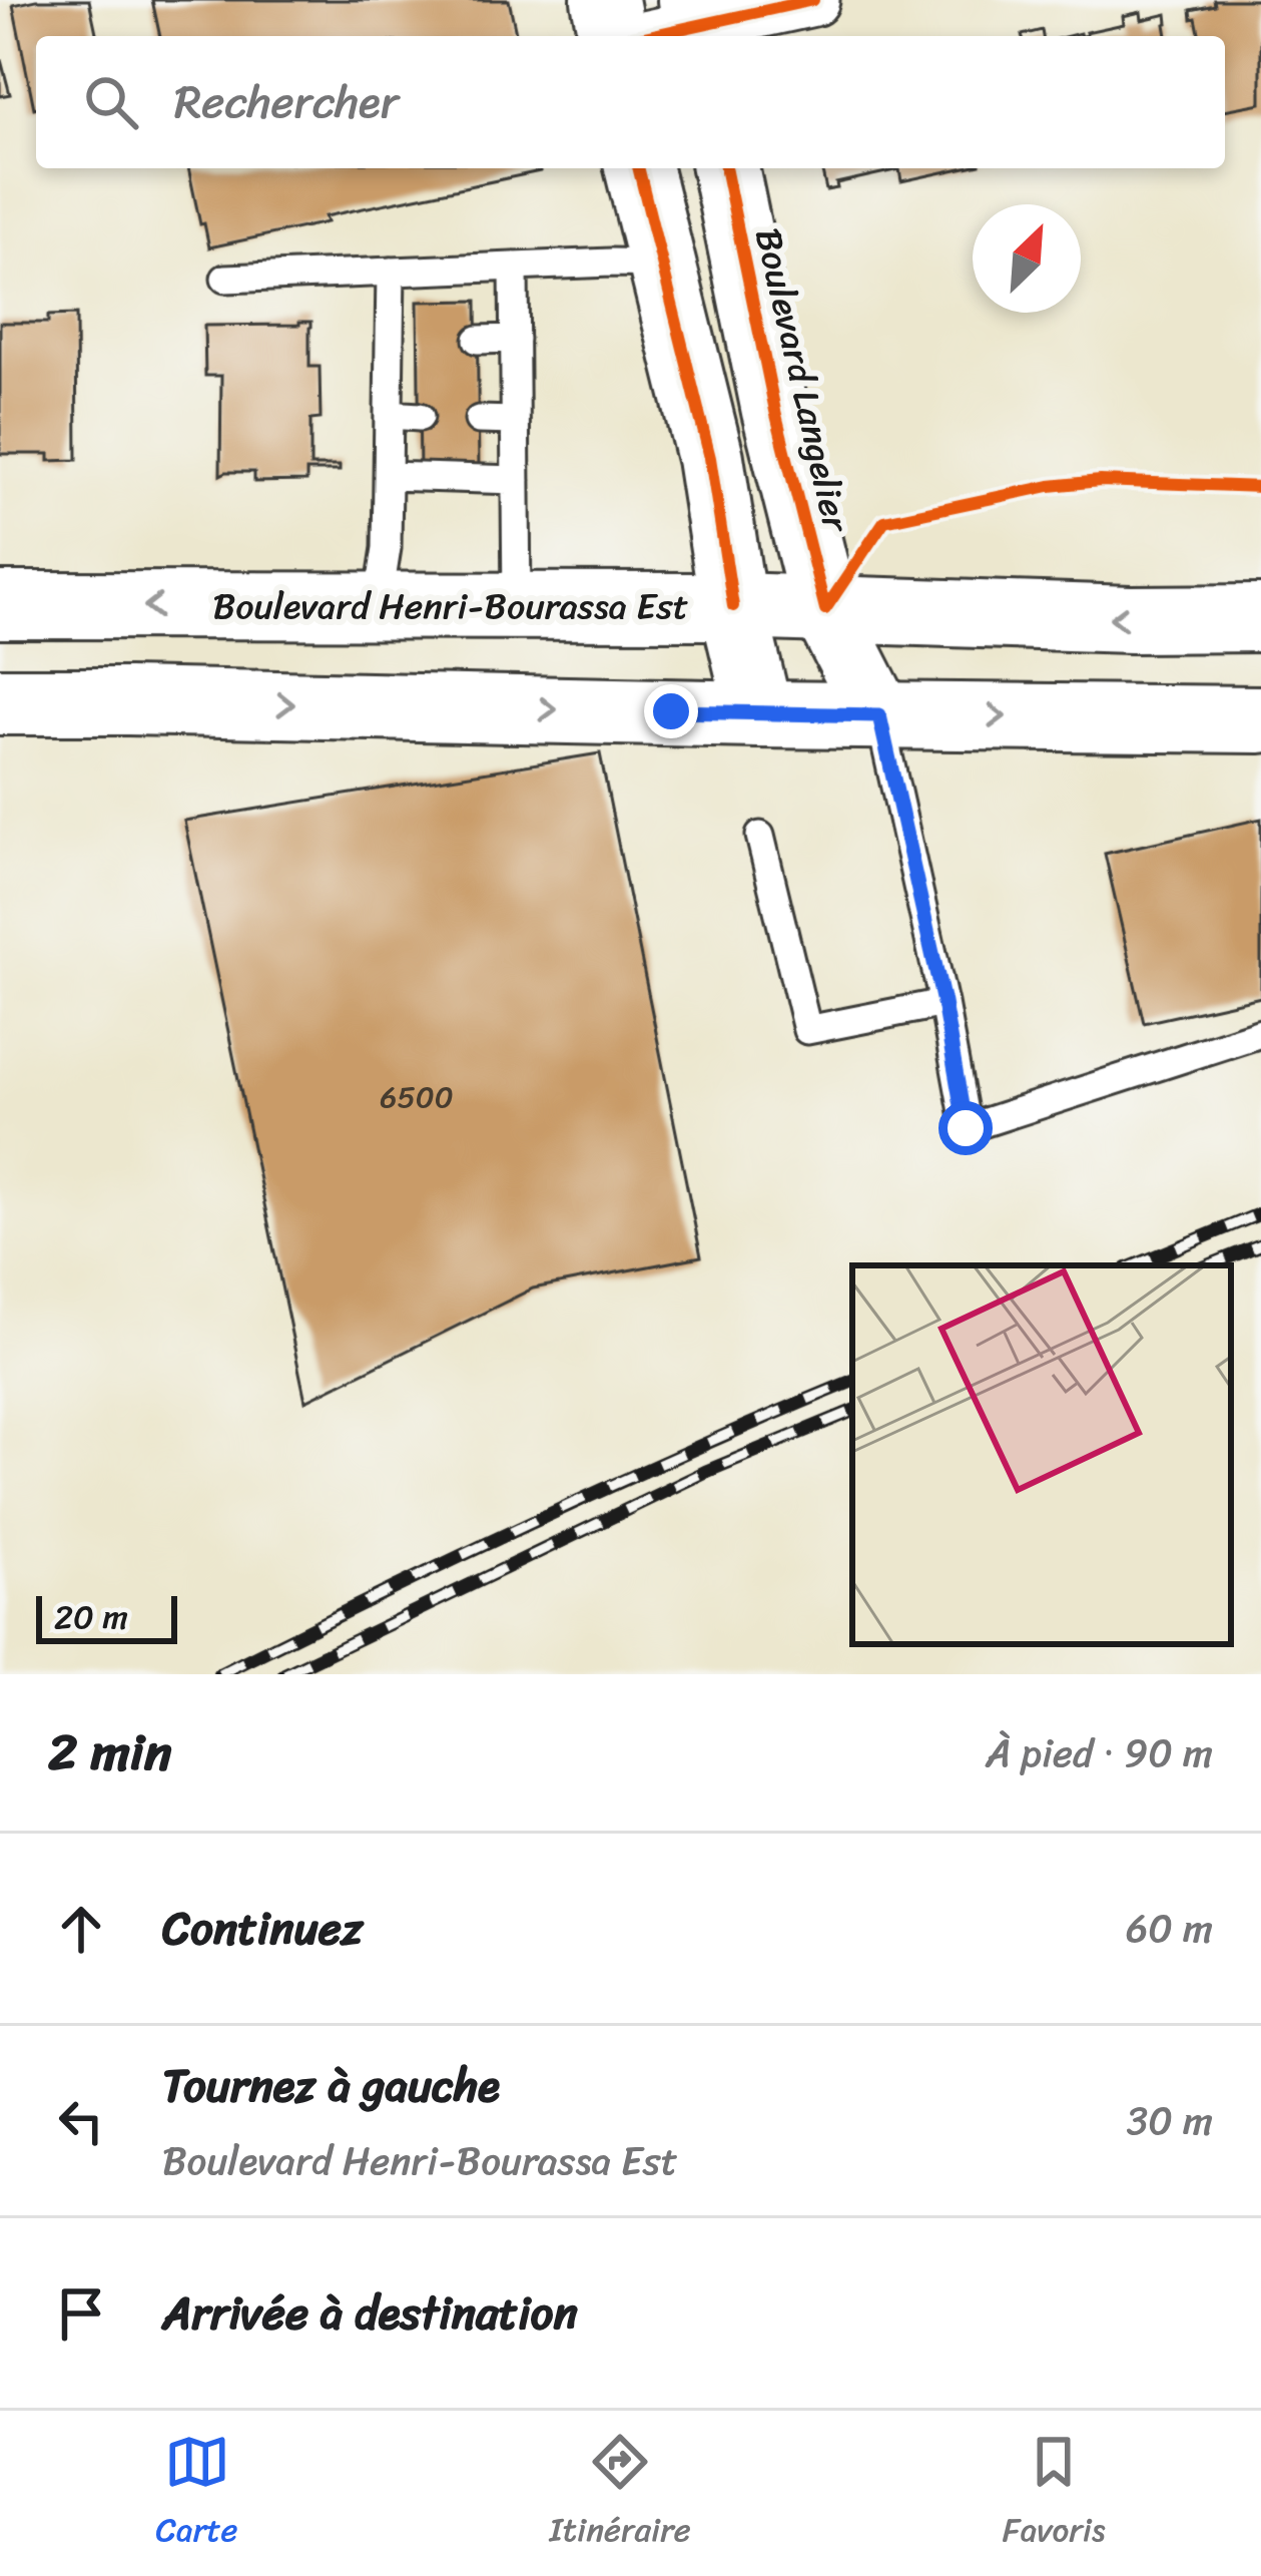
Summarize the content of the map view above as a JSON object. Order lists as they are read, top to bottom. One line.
{"streets":{"main road":["Boulevard Langelier","Boulevard Henri-Bourassa Est"]},"crossings":[["Boulevard Langelier","Boulevard Henri-Bourassa Est"]],"house_numbers":["6500"],"scale_bar":"20 m","north":"top right","page":{"search":"Rechercher","scale":"20 m","heading":["2 min","À pied · 90 m"],"list":[["Continuez","60 m"],["Tournez à gauche","Boulevard Henri-Bourassa Est","30 m"],"Arrivée à destination"],"nav":["Carte","Itinéraire","Favoris"]}}
